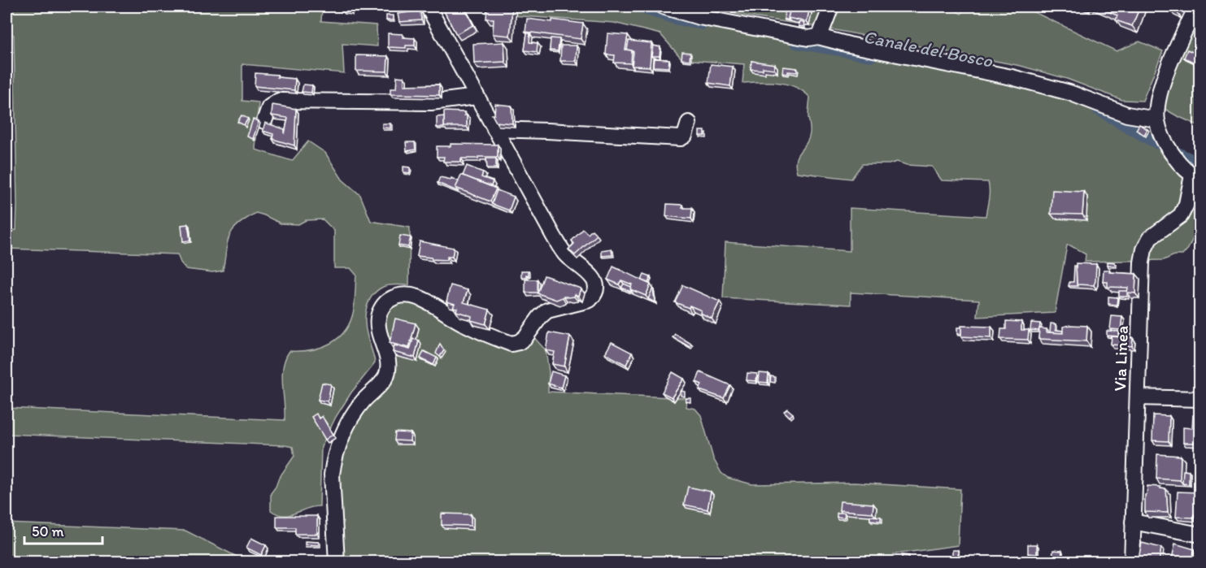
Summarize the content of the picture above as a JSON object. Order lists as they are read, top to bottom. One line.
{"streets":{"street":["Via Linea"]},"water":["Canale del Bosco"],"scale_bar":"50 m"}
